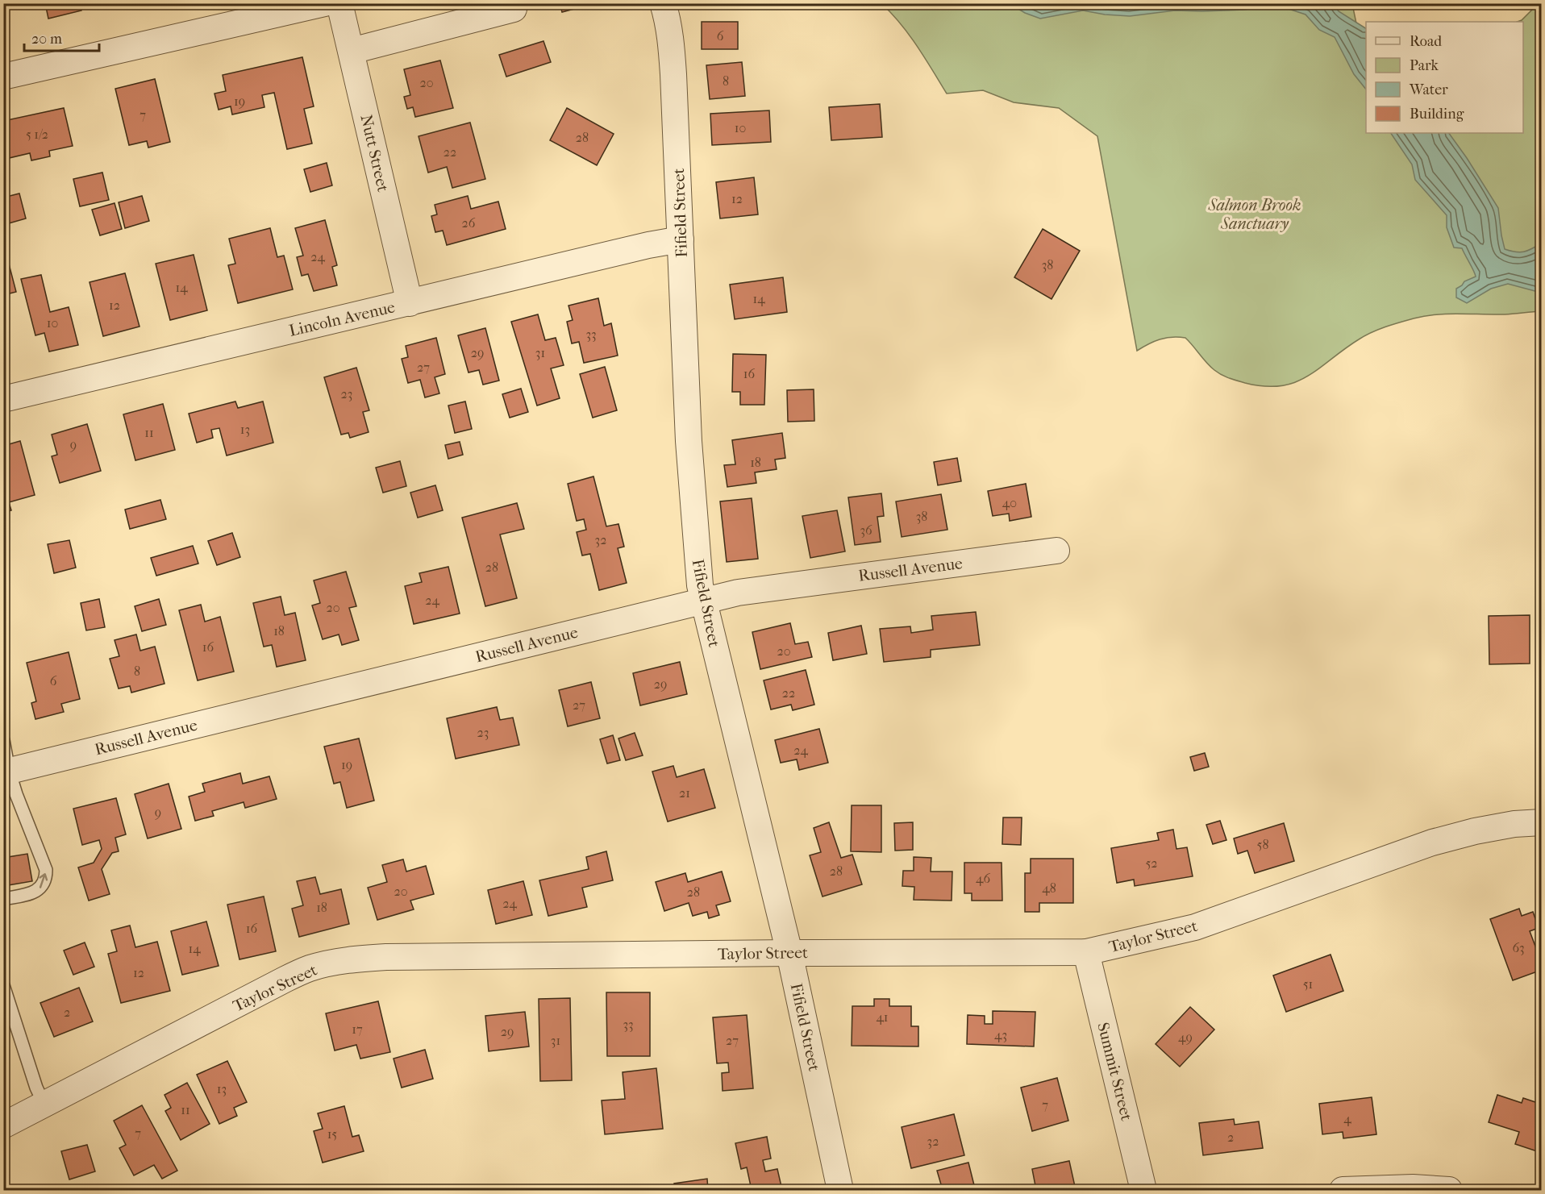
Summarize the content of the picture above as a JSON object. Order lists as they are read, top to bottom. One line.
{"streets":{"street":["Nutt Street","Fifield Street","Lincoln Avenue","Russell Avenue","Taylor Street","Summit Street"]},"crossings":[["Nutt Street","Lincoln Avenue"],["Fifield Street","Lincoln Avenue"],["Fifield Street","Russell Avenue"],["Fifield Street","Taylor Street"],["Taylor Street","Summit Street"]],"parks":["Salmon Brook Sanctuary"],"house_numbers":["6","8","20","19","7","10","5 1/2","28","22","12","26","24","38","14","14","12","10","33","29","31","27","16","23","13","11","9","18","40","38","36","32","28","24","20","18","16","20","8","6","29","22","27","23","24","19","21","9","58","52","28","46","48","20","28","24","18","16","63","14","12","51","2","41","33","17","29","43","49","31","27","13","7","11","4","7","15","2","32"],"legend":["Road","Park","Water","Building"],"scale_bar":"20 m"}
